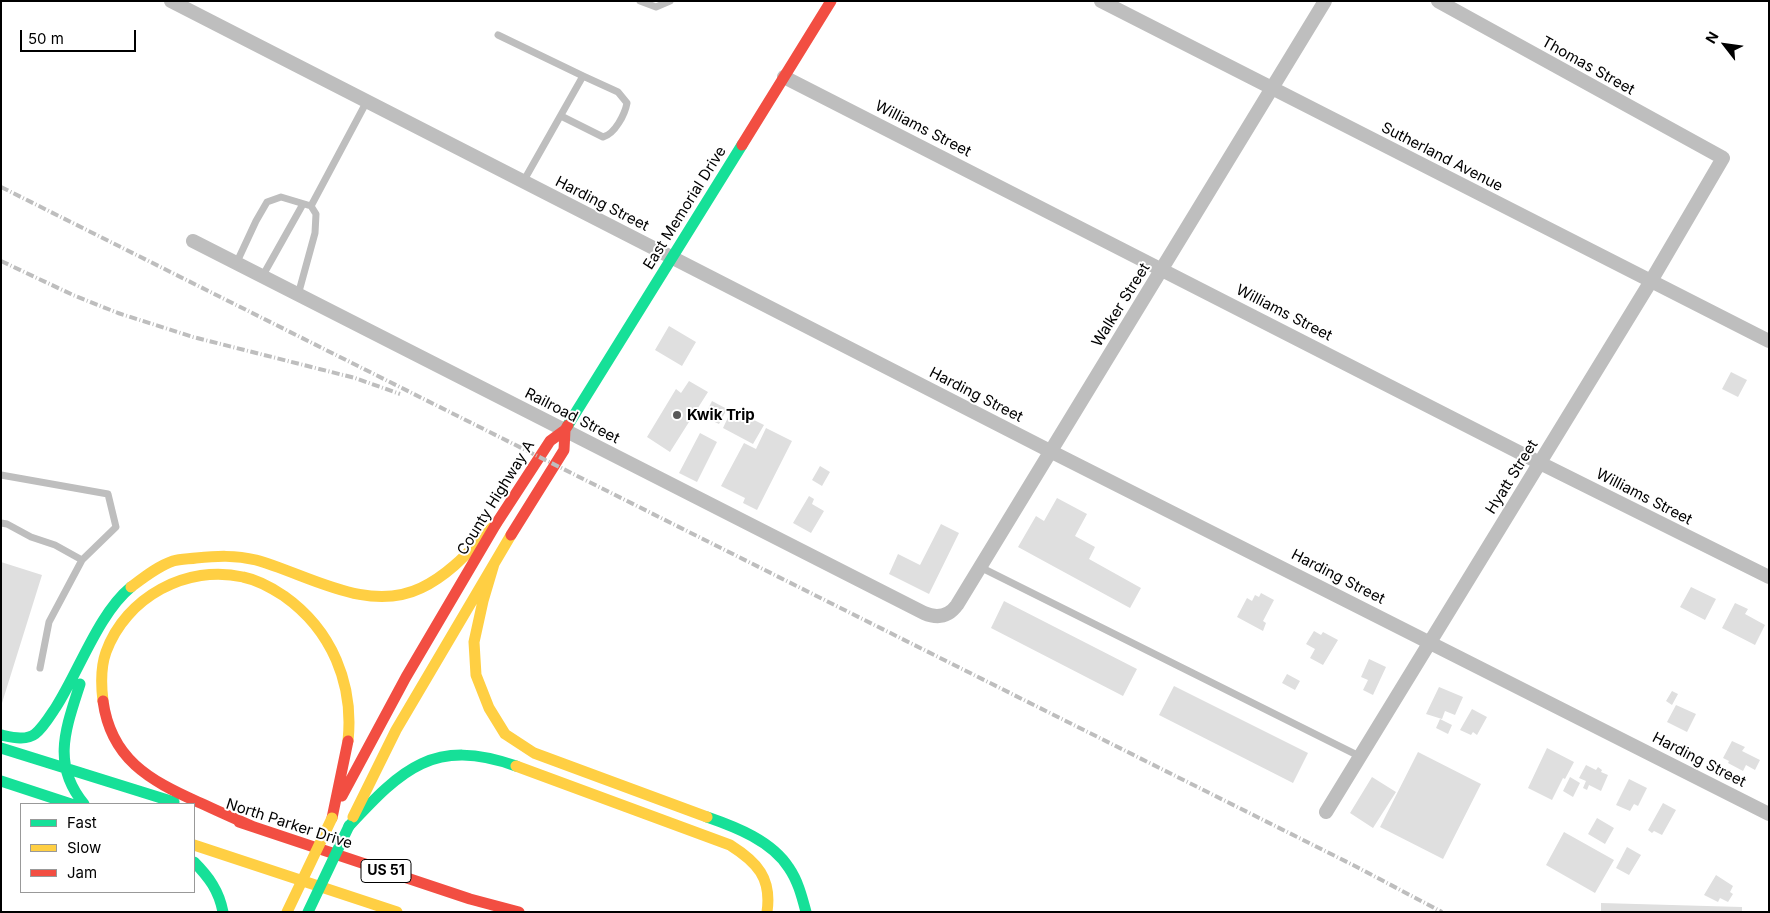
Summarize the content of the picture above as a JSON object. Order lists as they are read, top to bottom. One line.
{"streets":{"main road":["East Memorial Drive","County Highway A","North Parker Drive","US 51"],"street":["Thomas Street","Williams Street","Sutherland Avenue","Harding Street","Walker Street","Railroad Street","Hyatt Street"]},"crossings":[["Thomas Street","Hyatt Street"],["Williams Street","East Memorial Drive"],["Williams Street","Walker Street"],["Williams Street","Hyatt Street"],["Sutherland Avenue","Walker Street"],["Sutherland Avenue","Hyatt Street"],["Harding Street","East Memorial Drive"],["Harding Street","Walker Street"],["Harding Street","Hyatt Street"],["East Memorial Drive","Railroad Street"],["East Memorial Drive","County Highway A"],["Walker Street","Railroad Street"],["Railroad Street","County Highway A"]],"places":["Kwik Trip"],"legend":["Fast","Slow","Jam"],"scale_bar":"50 m","north":"top left"}
